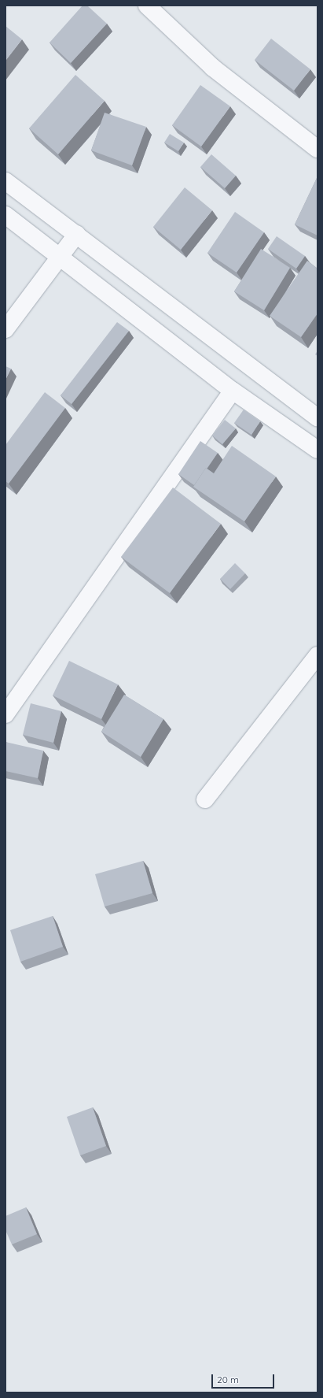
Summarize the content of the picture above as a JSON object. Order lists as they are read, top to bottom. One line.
{"scale_bar":"20 m"}
